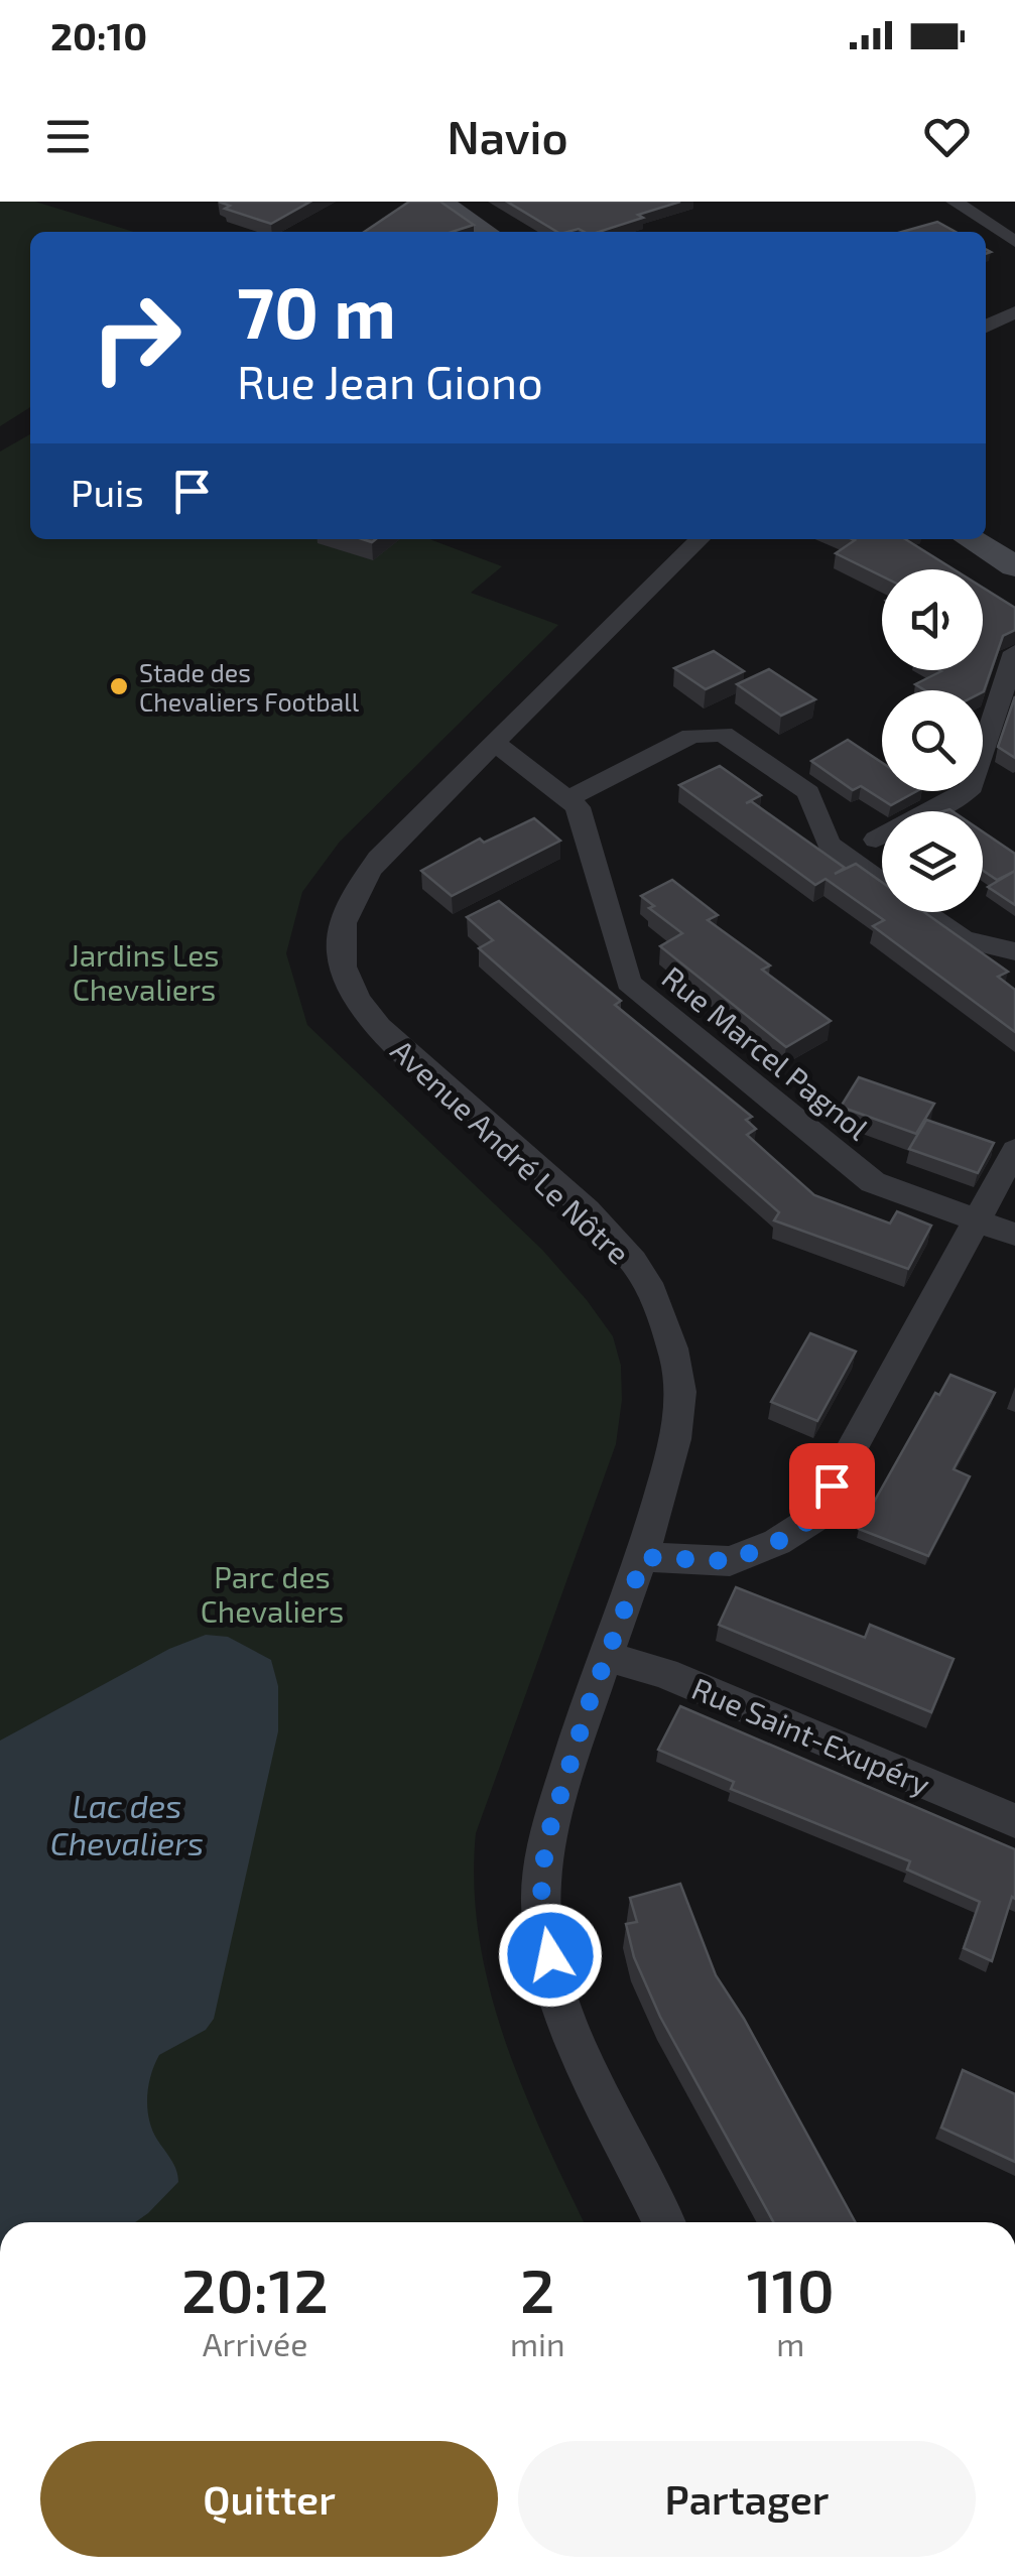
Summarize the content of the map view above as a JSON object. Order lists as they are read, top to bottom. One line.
{"streets":{"street":["Rue Marcel Pagnol","Avenue André Le Nôtre","Rue Saint-Exupéry"]},"crossings":[["Rue Marcel Pagnol","Avenue André Le Nôtre"],["Avenue André Le Nôtre","Rue Saint-Exupéry"]],"water":["Lac des Chevaliers"],"parks":["Jardins Les Chevaliers","Parc des Chevaliers"],"places":["Stade des Chevaliers Football"],"page":{"status":"20:10","header":"Navio","turn":["70 m","Rue Jean Giono"],"then":"Puis","eta":["20:12","Arrivée","2","min","110","m"],"buttons":["Quitter","Partager"]}}
